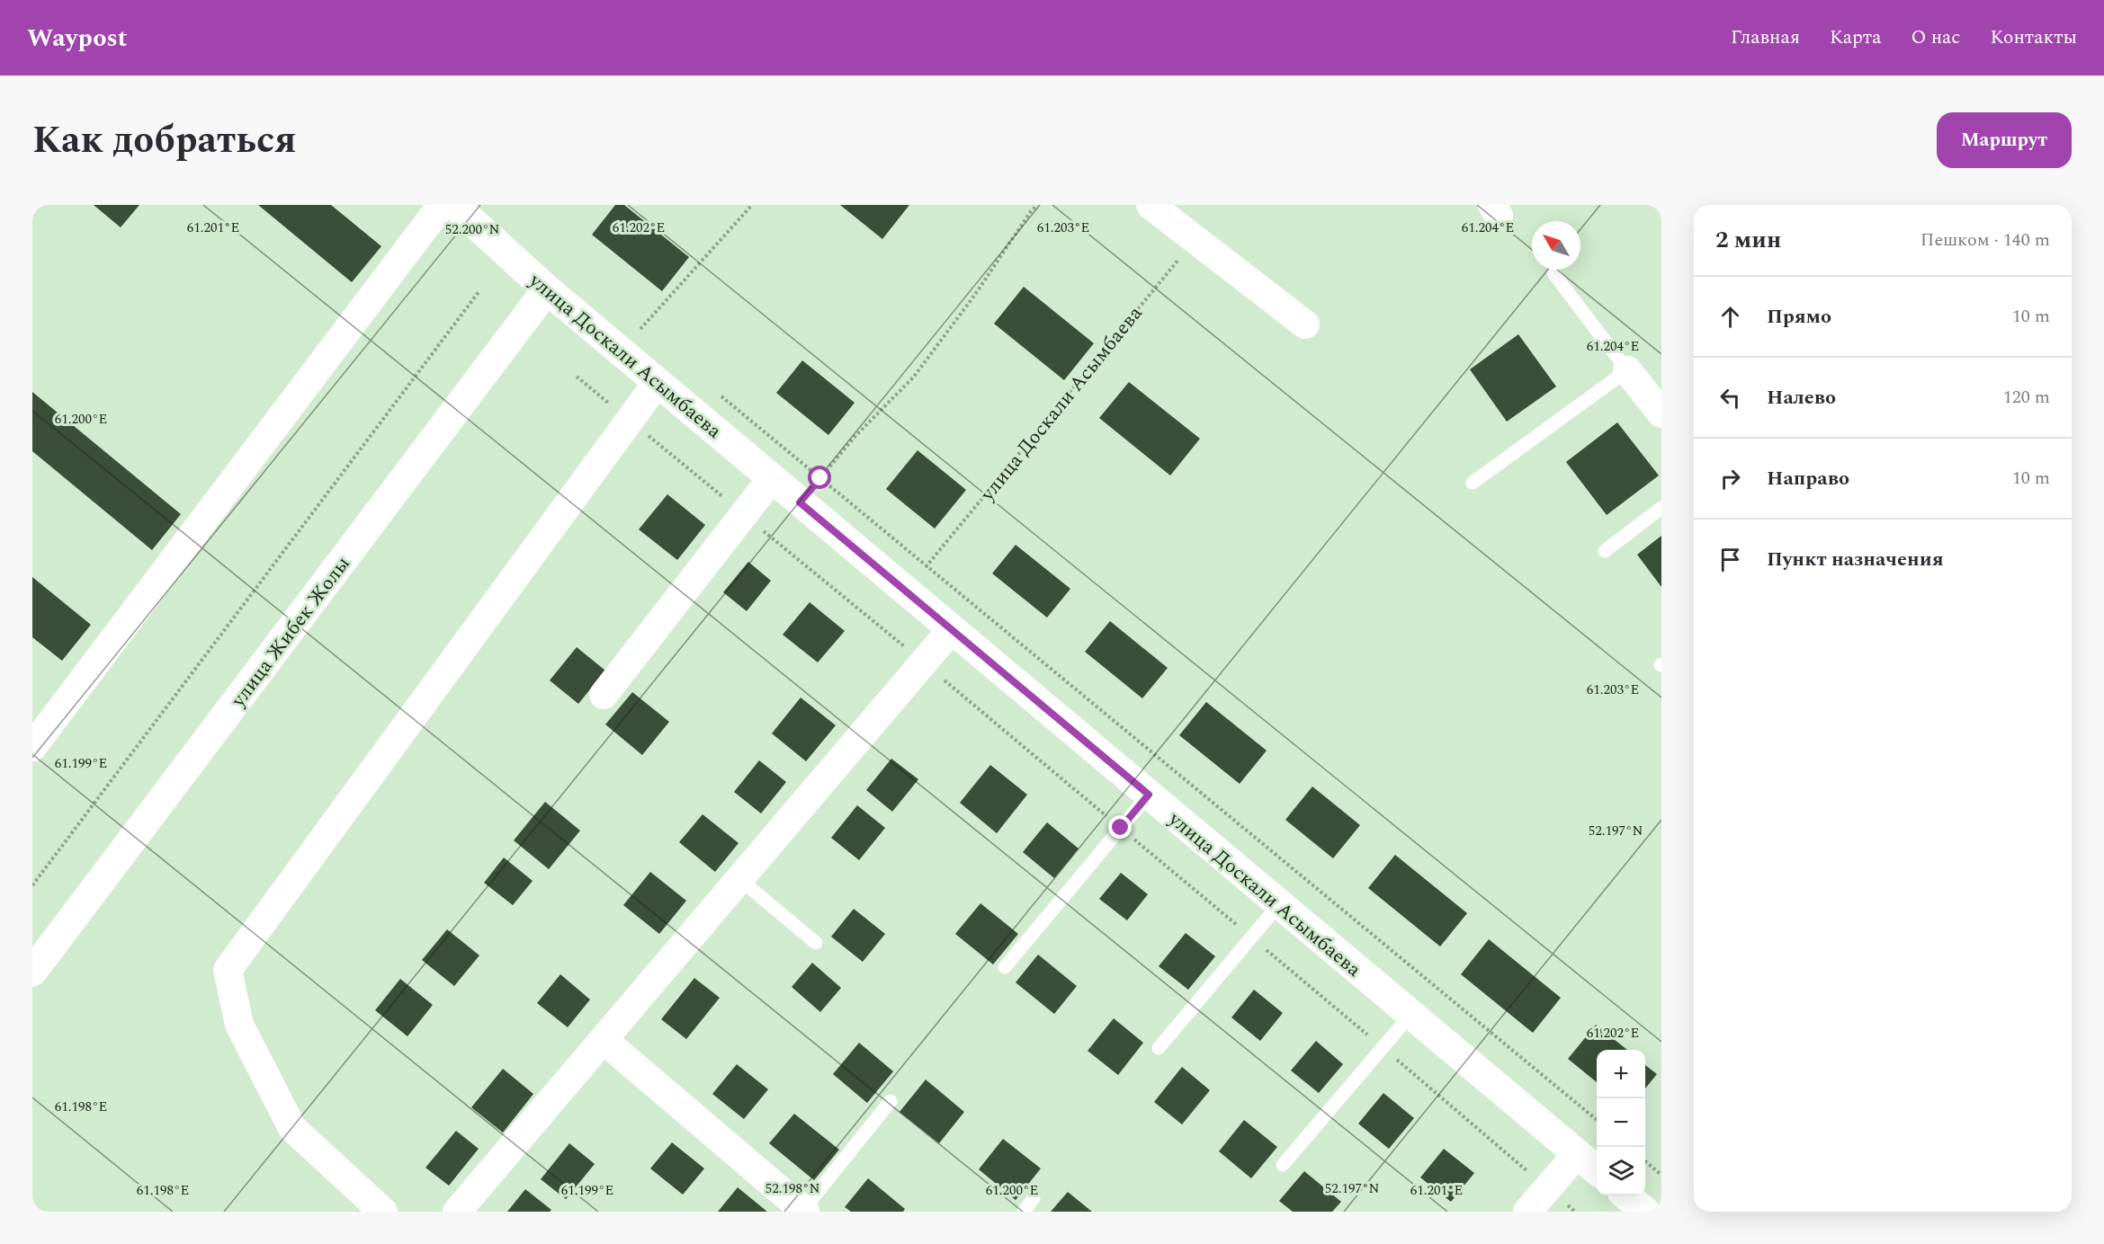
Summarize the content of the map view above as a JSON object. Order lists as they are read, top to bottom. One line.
{"streets":{"street":["улица Доскали Асымбаева","улица Жибек Жолы"]},"crossings":[["улица Доскали Асымбаева","улица Жибек Жолы"]],"north":"top left","page":{"header":"Waypost","nav":["Главная","Карта","О нас","Контакты"],"title":"Как добраться","buttons":"Маршрут","heading":["2 мин","Пешком · 140 m"],"list":[["Прямо","10 m"],["Налево","120 m"],["Направо","10 m"],"Пункт назначения"],"map_buttons":["+","−"]},"coordinates":["61.201°E","61.202°E","61.203°E","61.204°E","52.200°N","61.200°E","61.199°E","52.197°N","61.198°E","52.198°N"]}
